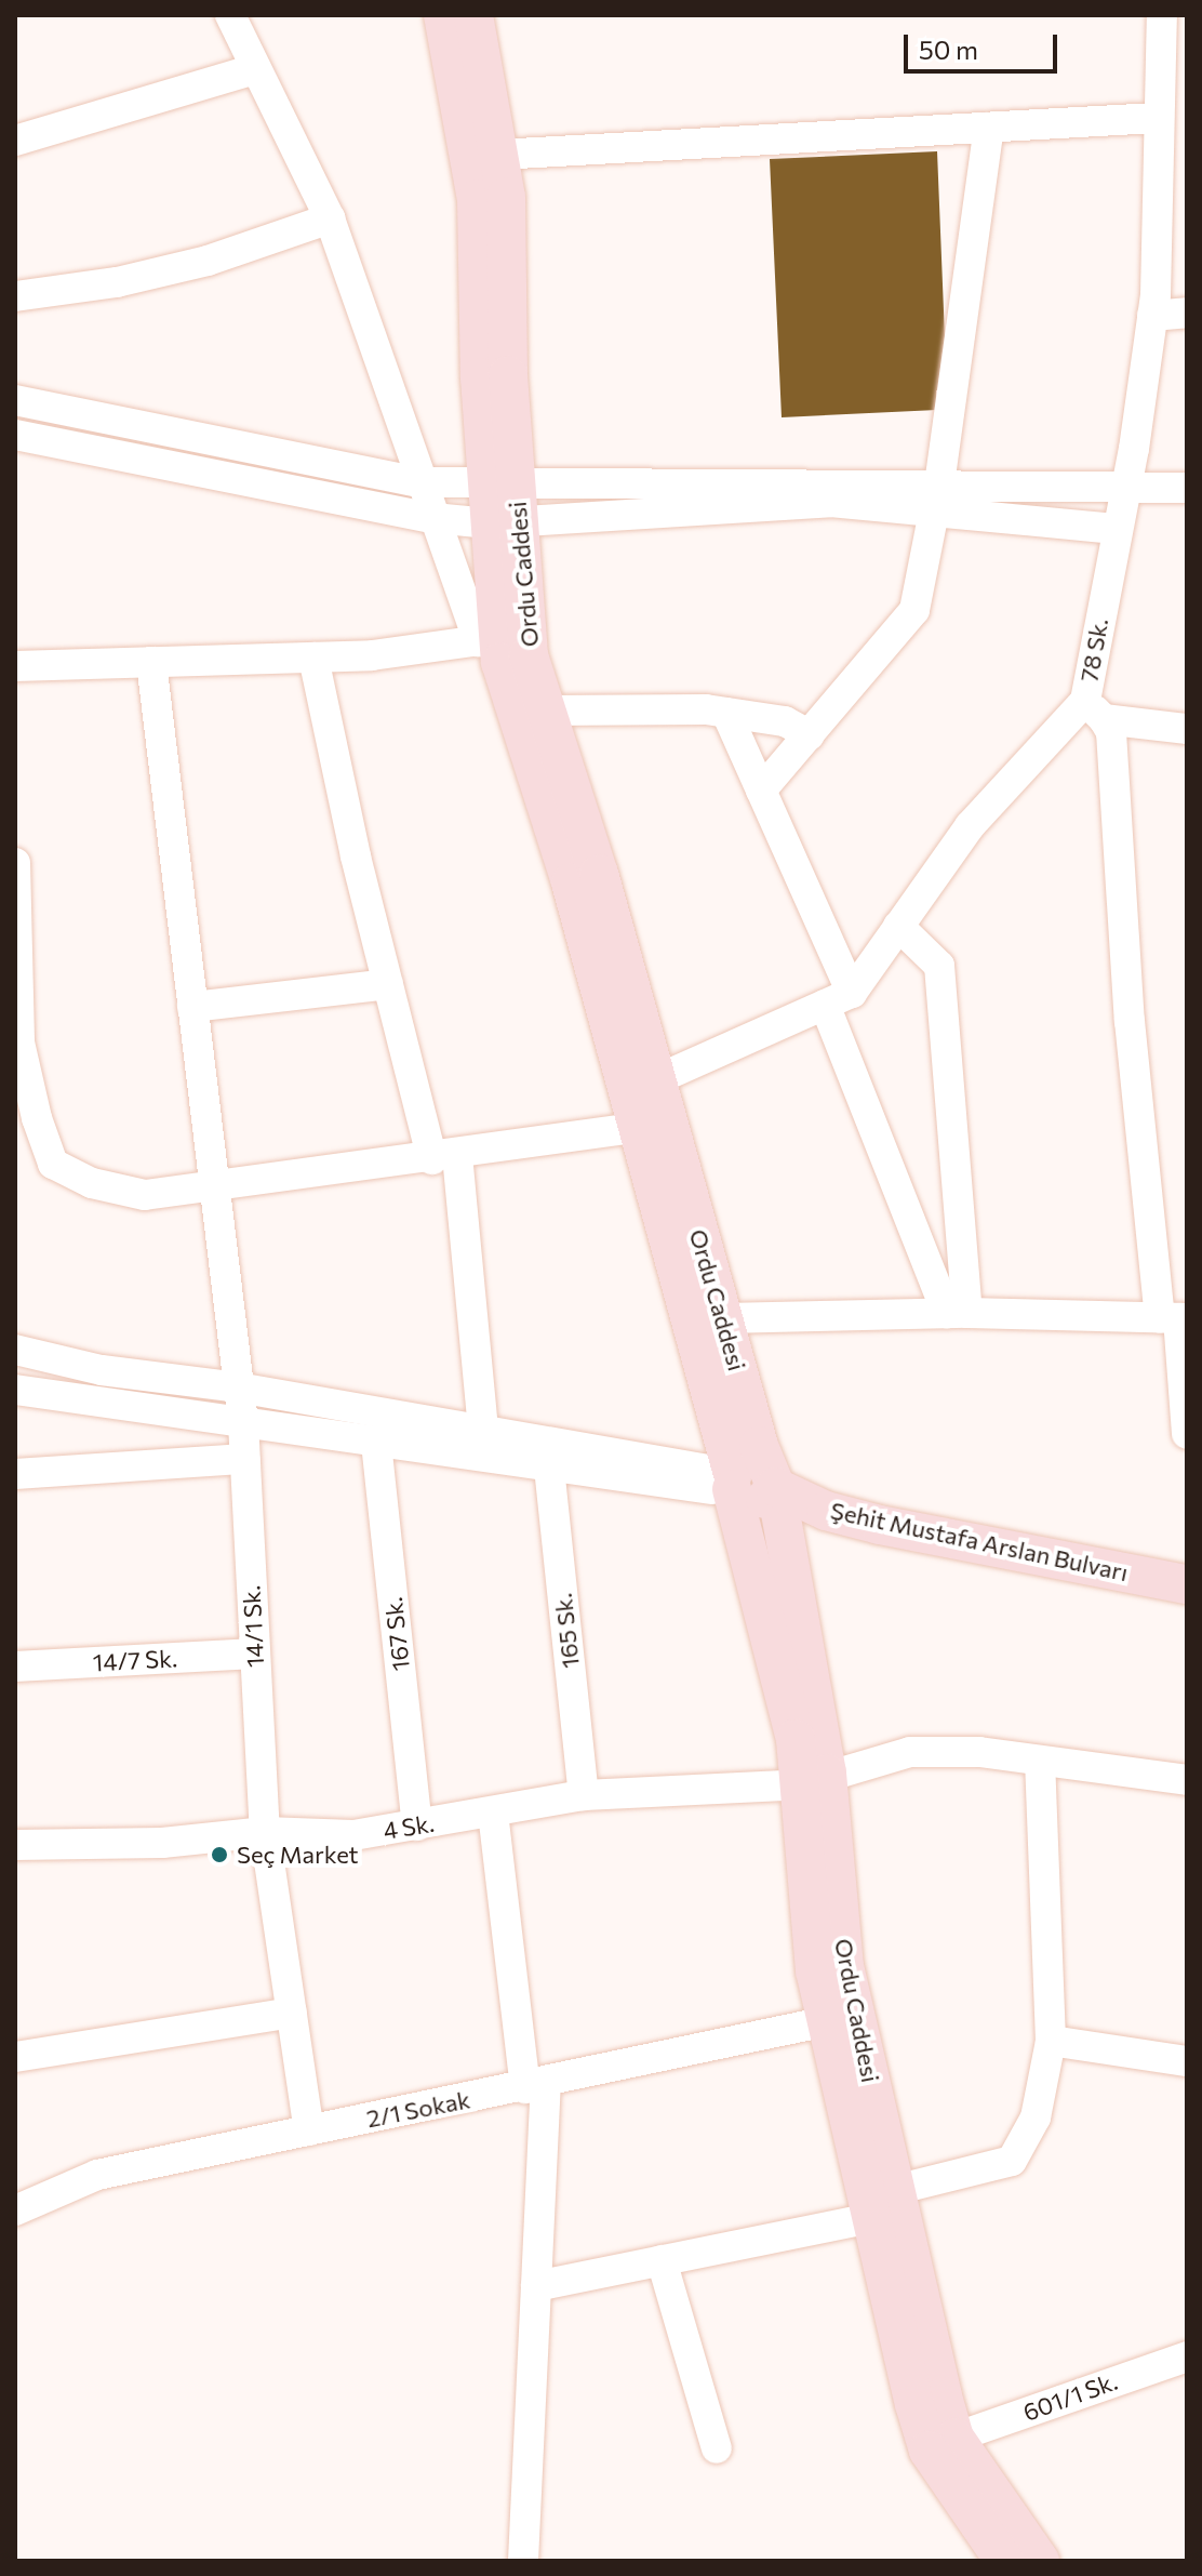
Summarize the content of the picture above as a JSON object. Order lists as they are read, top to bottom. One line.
{"streets":{"main road":["Ordu Caddesi","Şehit Mustafa Arslan Bulvarı"],"street":["78 Sk.","14/1 Sk.","165 Sk.","167 Sk.","14/7 Sk.","4 Sk.","2/1 Sokak","601/1 Sk."]},"crossings":[["Ordu Caddesi","Şehit Mustafa Arslan Bulvarı"],["Ordu Caddesi","4 Sk."],["Ordu Caddesi","2/1 Sokak"],["Ordu Caddesi","601/1 Sk."],["14/1 Sk.","14/7 Sk."],["14/1 Sk.","4 Sk."],["14/1 Sk.","2/1 Sokak"],["165 Sk.","4 Sk."],["167 Sk.","4 Sk."]],"places":["Seç Market"],"scale_bar":"50 m"}
